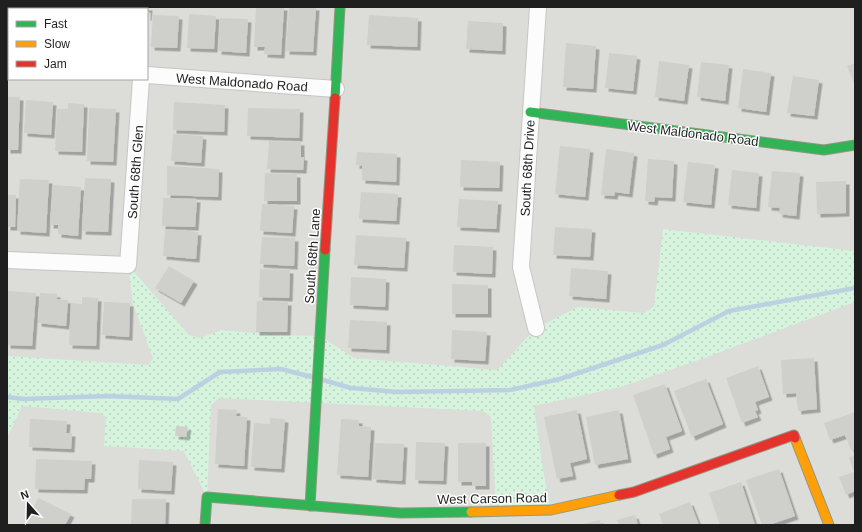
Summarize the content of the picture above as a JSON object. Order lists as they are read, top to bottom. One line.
{"streets":{"street":["West Maldonado Road","South 68th Drive","South 68th Glen","South 68th Lane","West Carson Road"]},"crossings":[["West Maldonado Road","South 68th Drive"],["West Maldonado Road","South 68th Lane"],["South 68th Lane","West Carson Road"]],"legend":["Fast","Slow","Jam"],"north":"top"}
